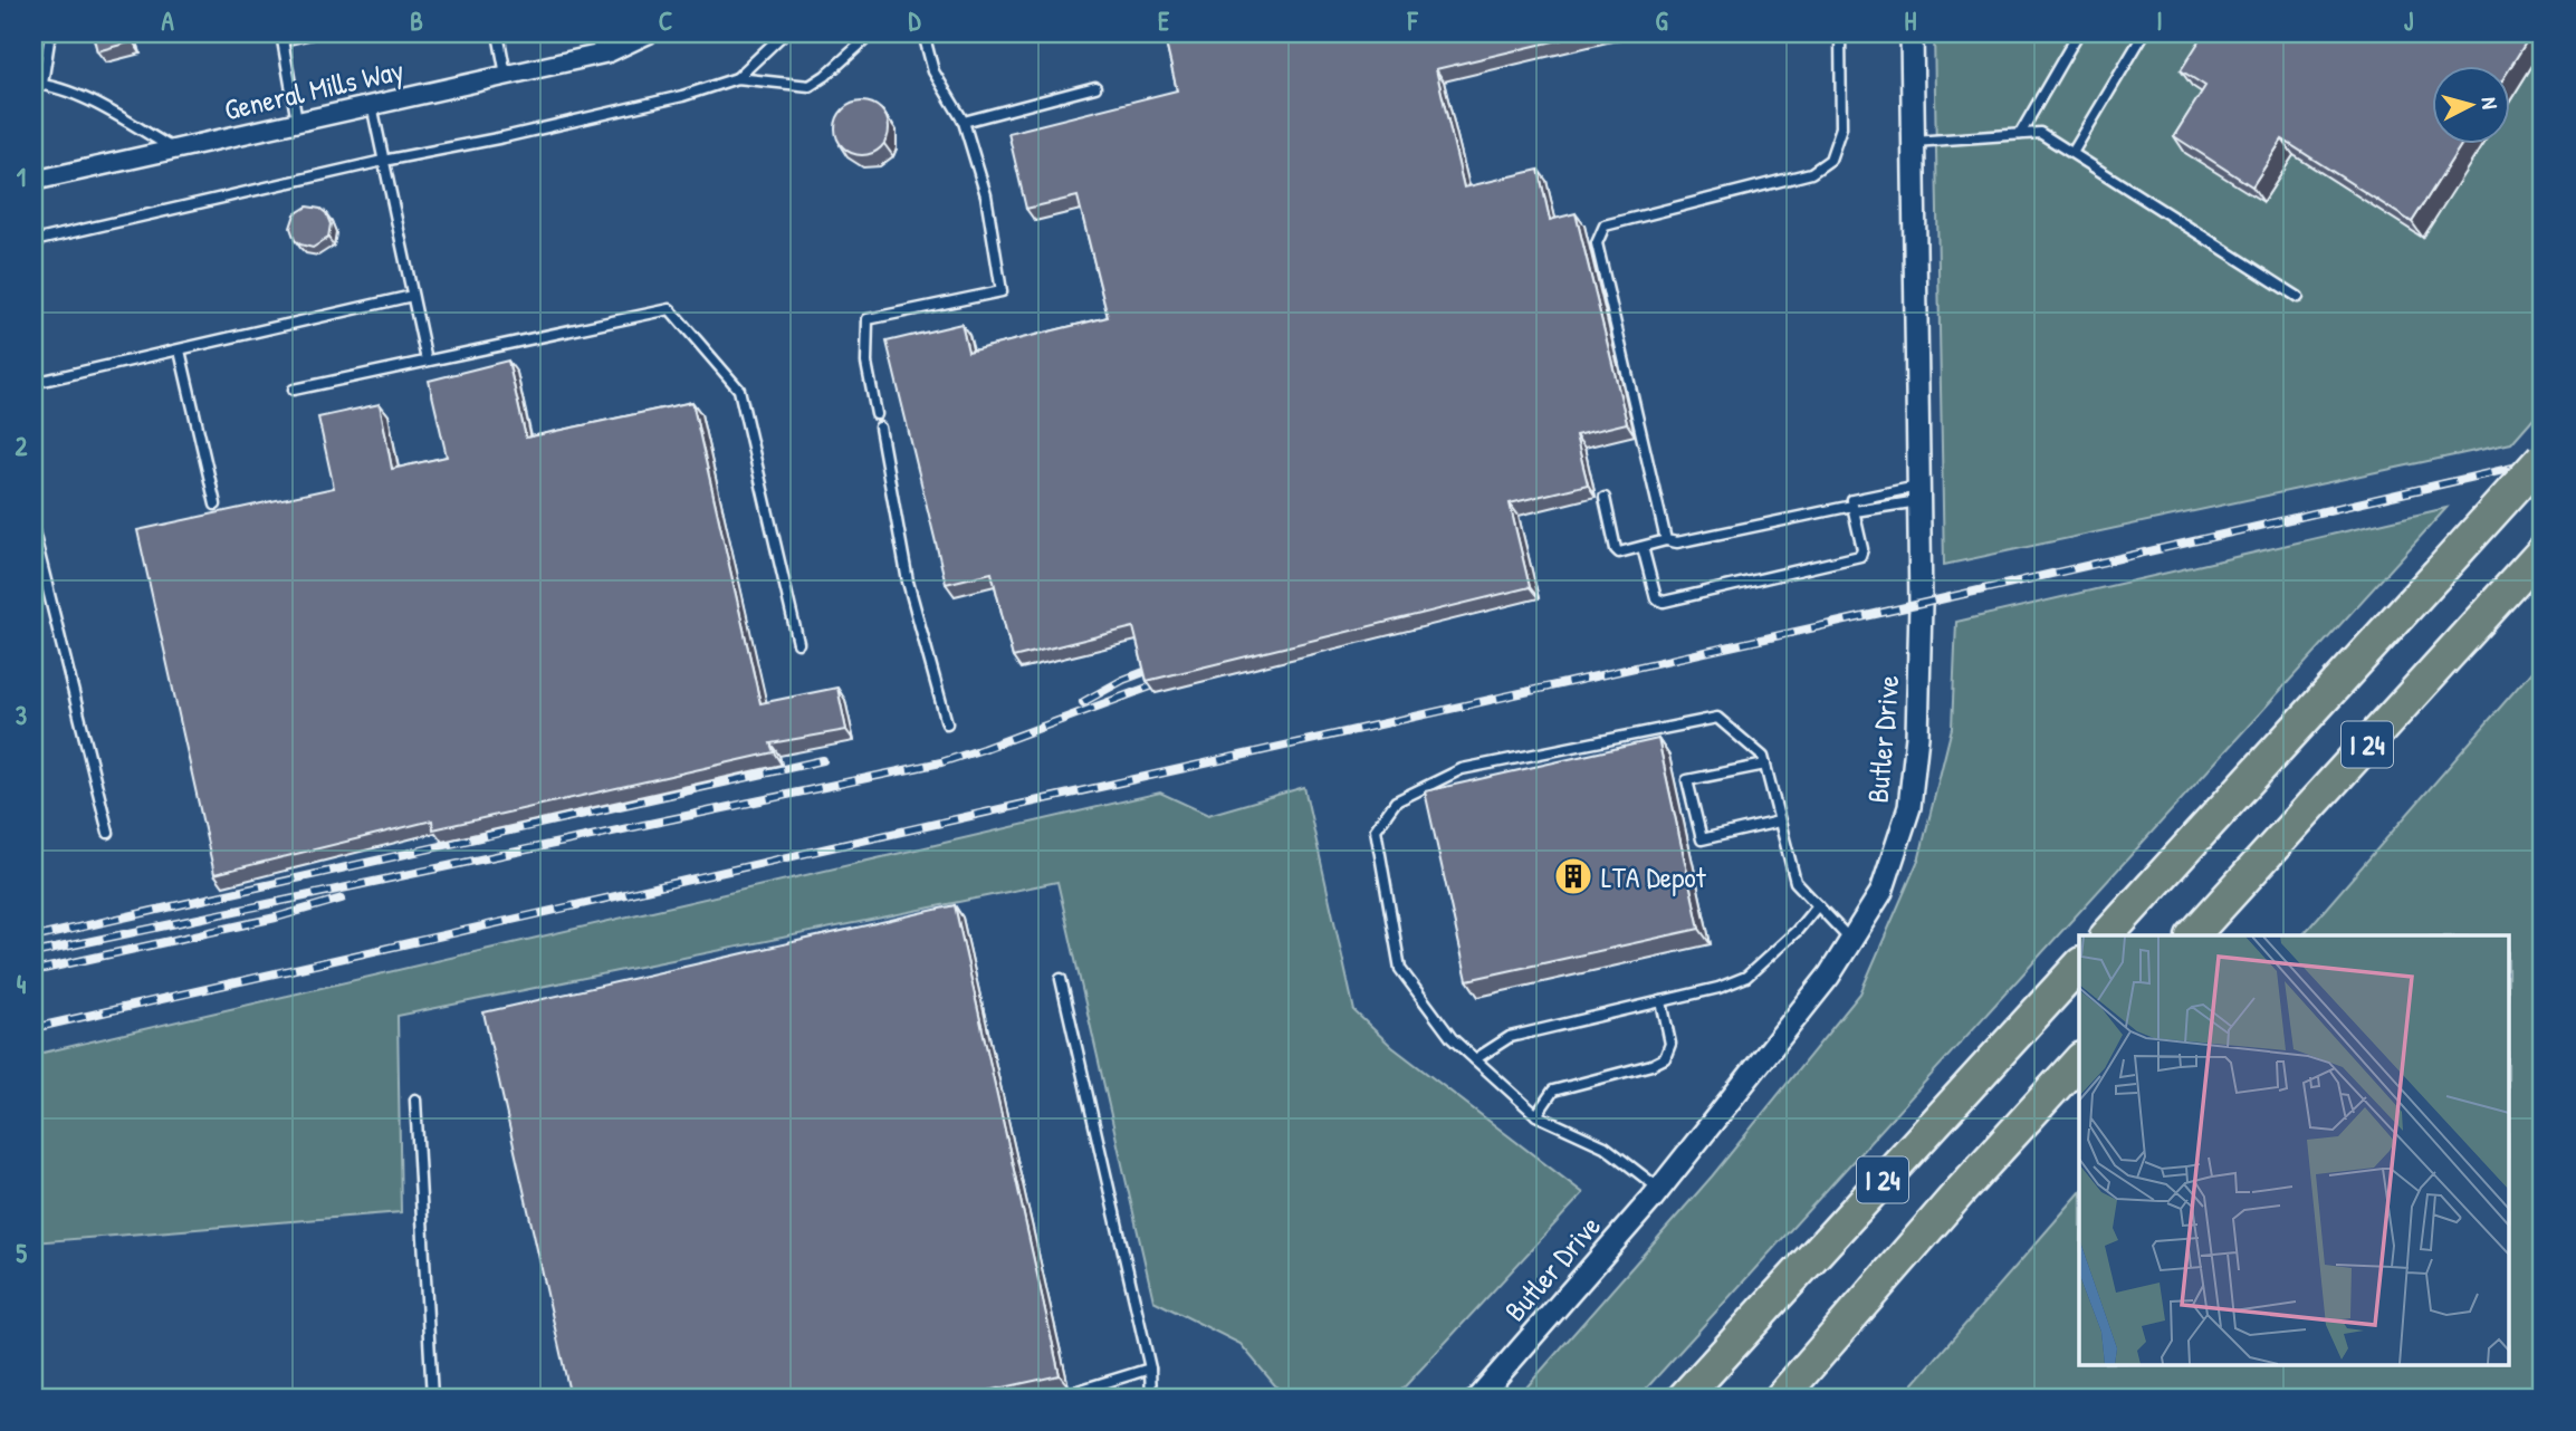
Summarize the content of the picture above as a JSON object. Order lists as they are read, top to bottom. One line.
{"streets":{"highway":["I 24"],"street":["General Mills Way","Butler Drive"]},"places":{"building":["LTA Depot"]},"north":"right","grid":{"columns":["A","B","C","D","E","F","G","H","I","J"],"rows":["1","2","3","4","5"]}}
